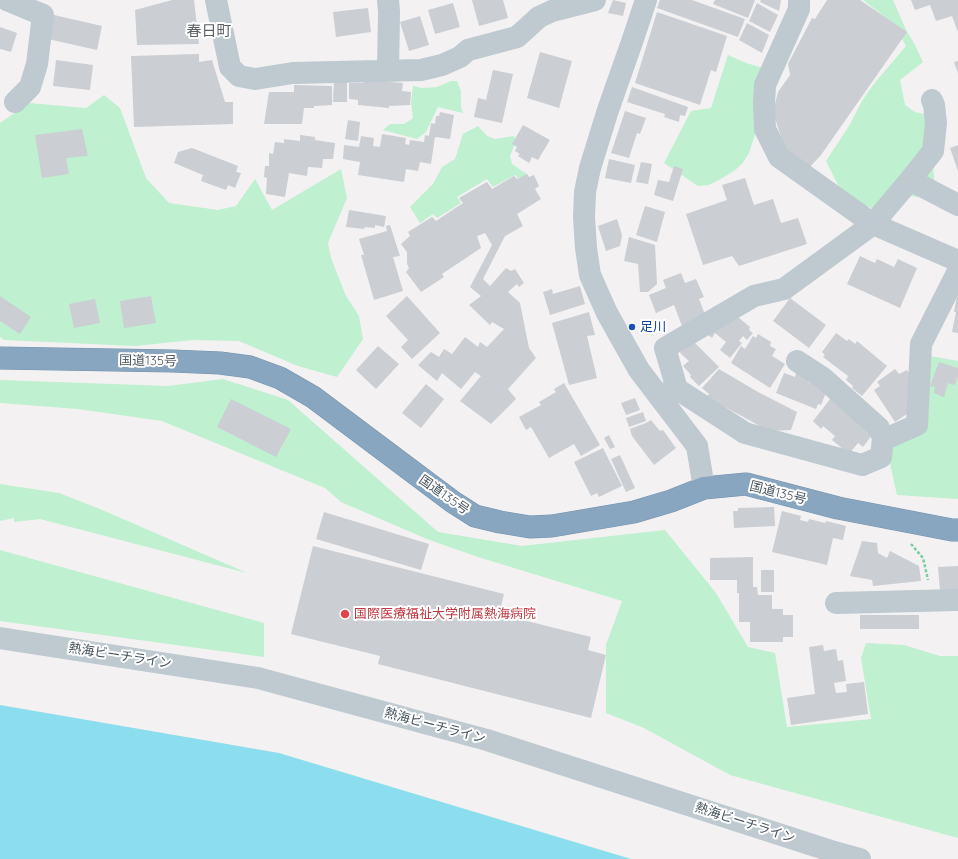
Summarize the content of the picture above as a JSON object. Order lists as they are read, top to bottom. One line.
{"streets":{"highway":["国道135号"],"street":["熱海ビーチライン"]},"districts":["春日町"],"places":["足川","国際医療福祉大学附属熱海病院"]}
